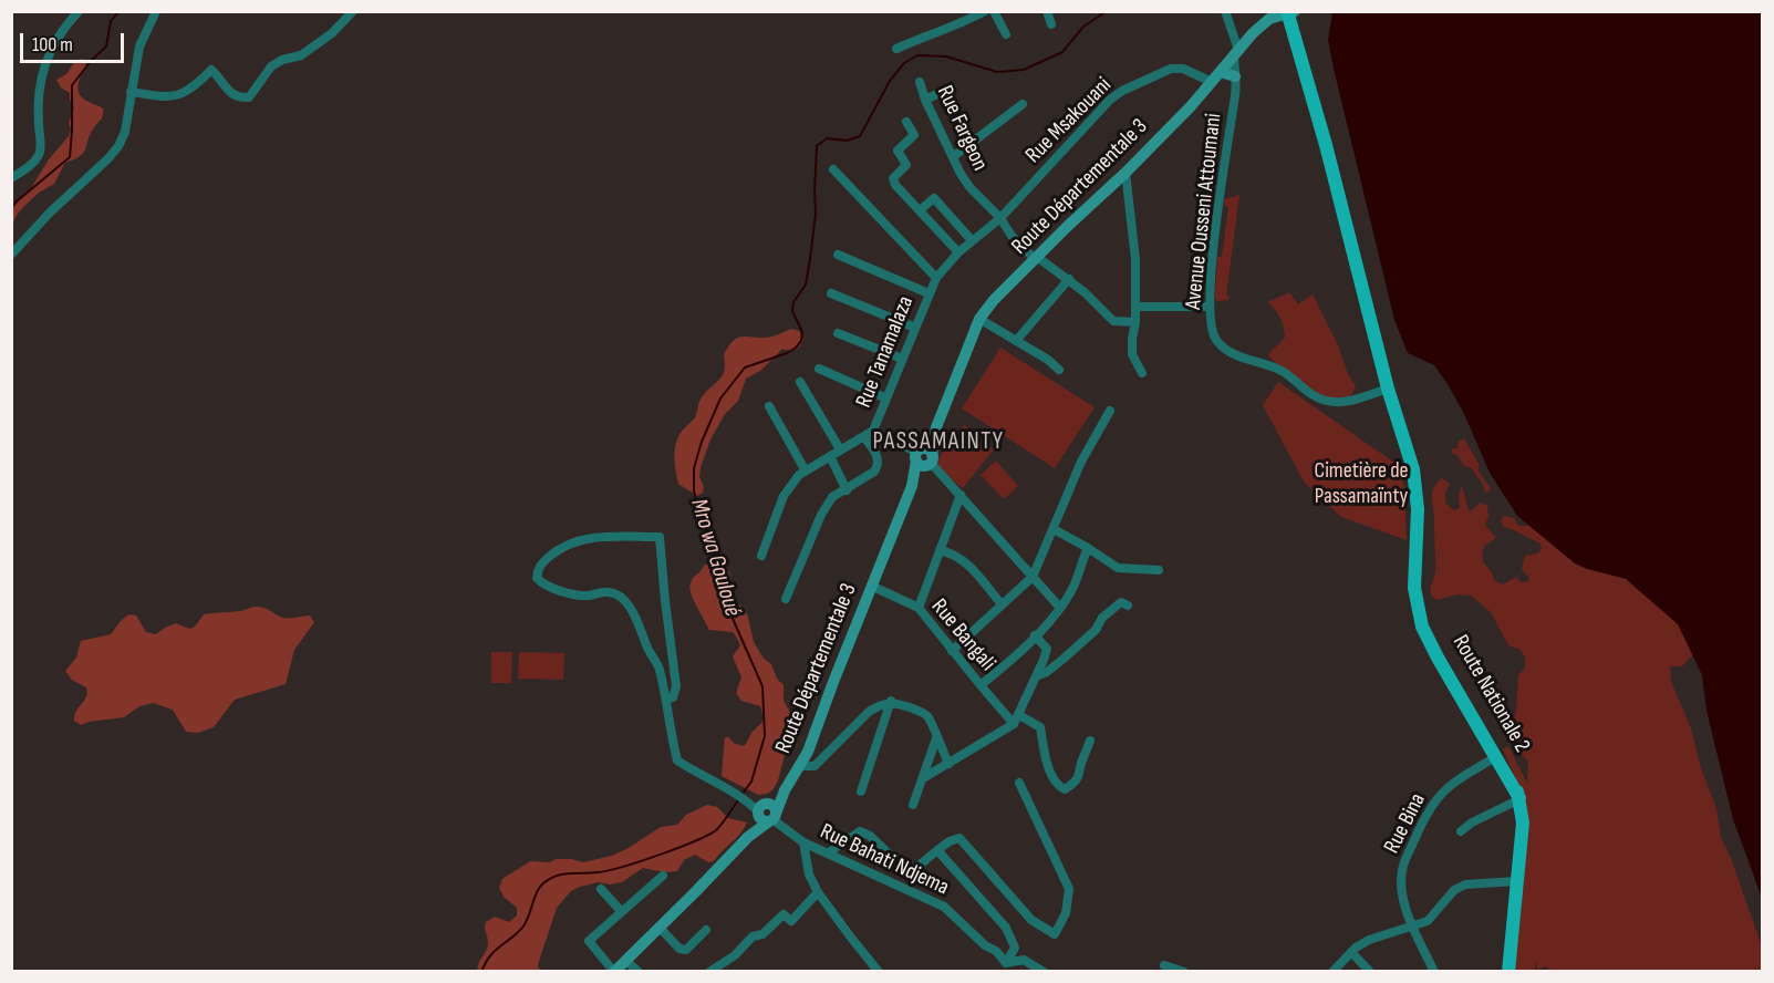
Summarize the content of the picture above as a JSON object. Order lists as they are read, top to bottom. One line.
{"streets":{"main road":["Route Départementale 3","Route Nationale 2"],"street":["Rue Msakouani","Rue Fargeon","Avenue Ousseni Attoumani","Rue Tanamalaza","Rue Bangali","Rue Bina","Rue Bahati Ndjema"]},"crossings":[["Rue Msakouani","Rue Fargeon"],["Rue Msakouani","Route Départementale 3"],["Rue Msakouani","Rue Tanamalaza"],["Rue Fargeon","Route Départementale 3"],["Rue Fargeon","Rue Tanamalaza"],["Route Départementale 3","Avenue Ousseni Attoumani"],["Route Départementale 3","Rue Bangali"],["Route Départementale 3","Route Nationale 2"],["Route Départementale 3","Rue Bahati Ndjema"],["Avenue Ousseni Attoumani","Route Nationale 2"],["Route Nationale 2","Rue Bina"]],"districts":["PASSAMAINTY"],"water":["Mro wa Gouloué"],"parks":["Cimetière de Passamaïnty"],"scale_bar":"100 m"}
